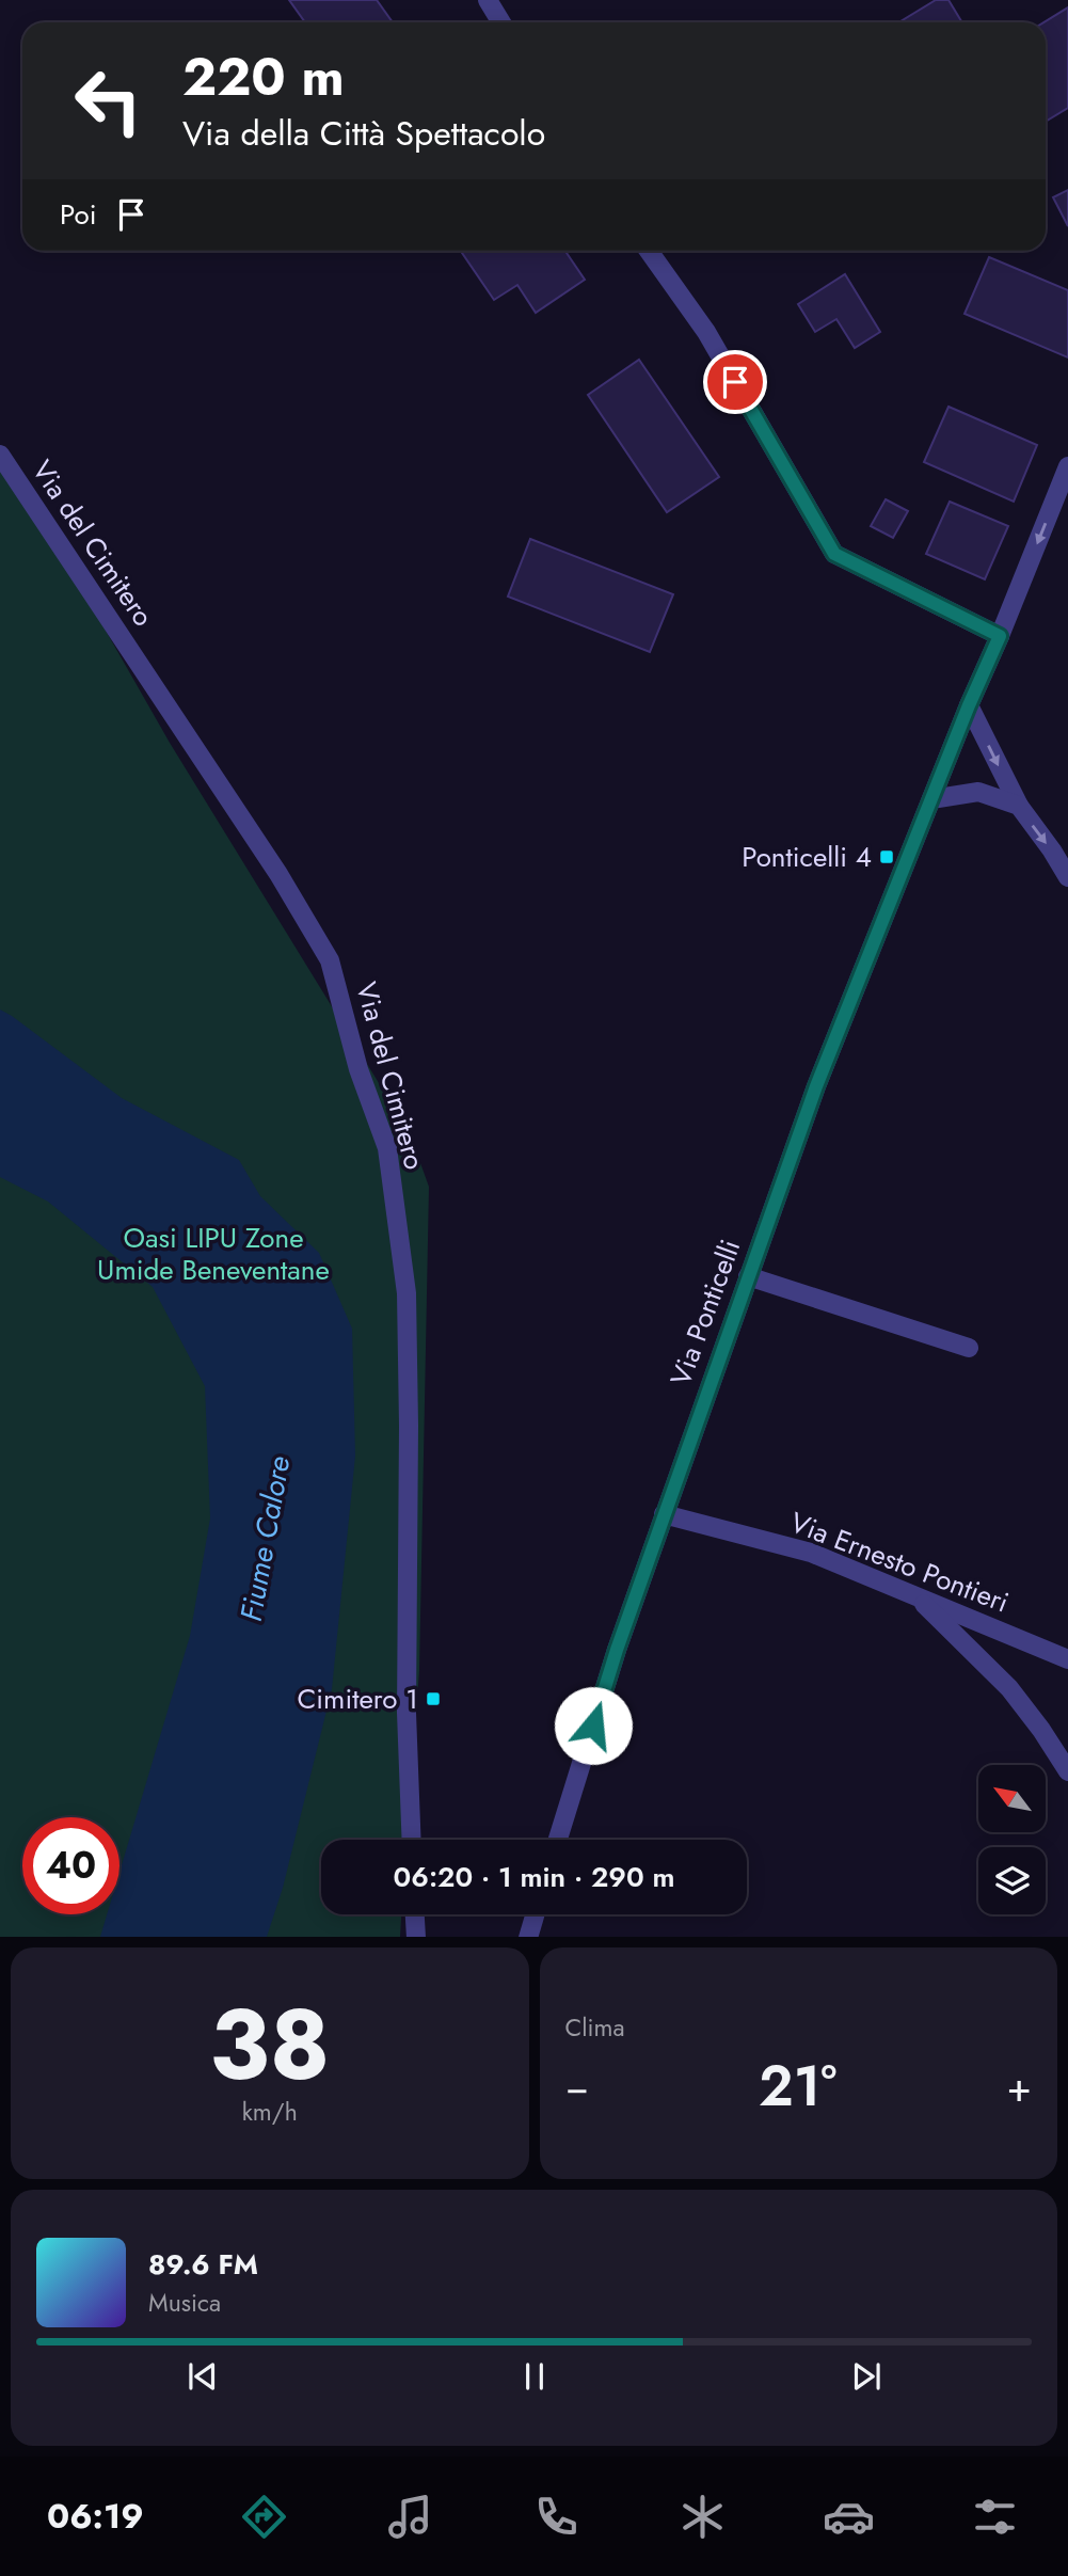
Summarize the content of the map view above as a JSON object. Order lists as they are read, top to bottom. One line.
{"streets":{"street":["Via del Cimitero","Via Ponticelli","Via Ernesto Pontieri"]},"crossings":[["Via Ponticelli","Via Ernesto Pontieri"]],"water":["Fiume Calore"],"parks":["Oasi LIPU Zone Umide Beneventane"],"places":{"transit":["Ponticelli 4","Cimitero 1"]},"north":"top left","page":{"turn":["220 m","Via della Città Spettacolo"],"then":"Poi","limit":"40","trip":"06:20 · 1 min · 290 m","tile":[["38","km/h"],"Clima"],"heat":["−","21°","+"],"song":["89.6 FM","Musica"],"tabs":"06:19"}}
